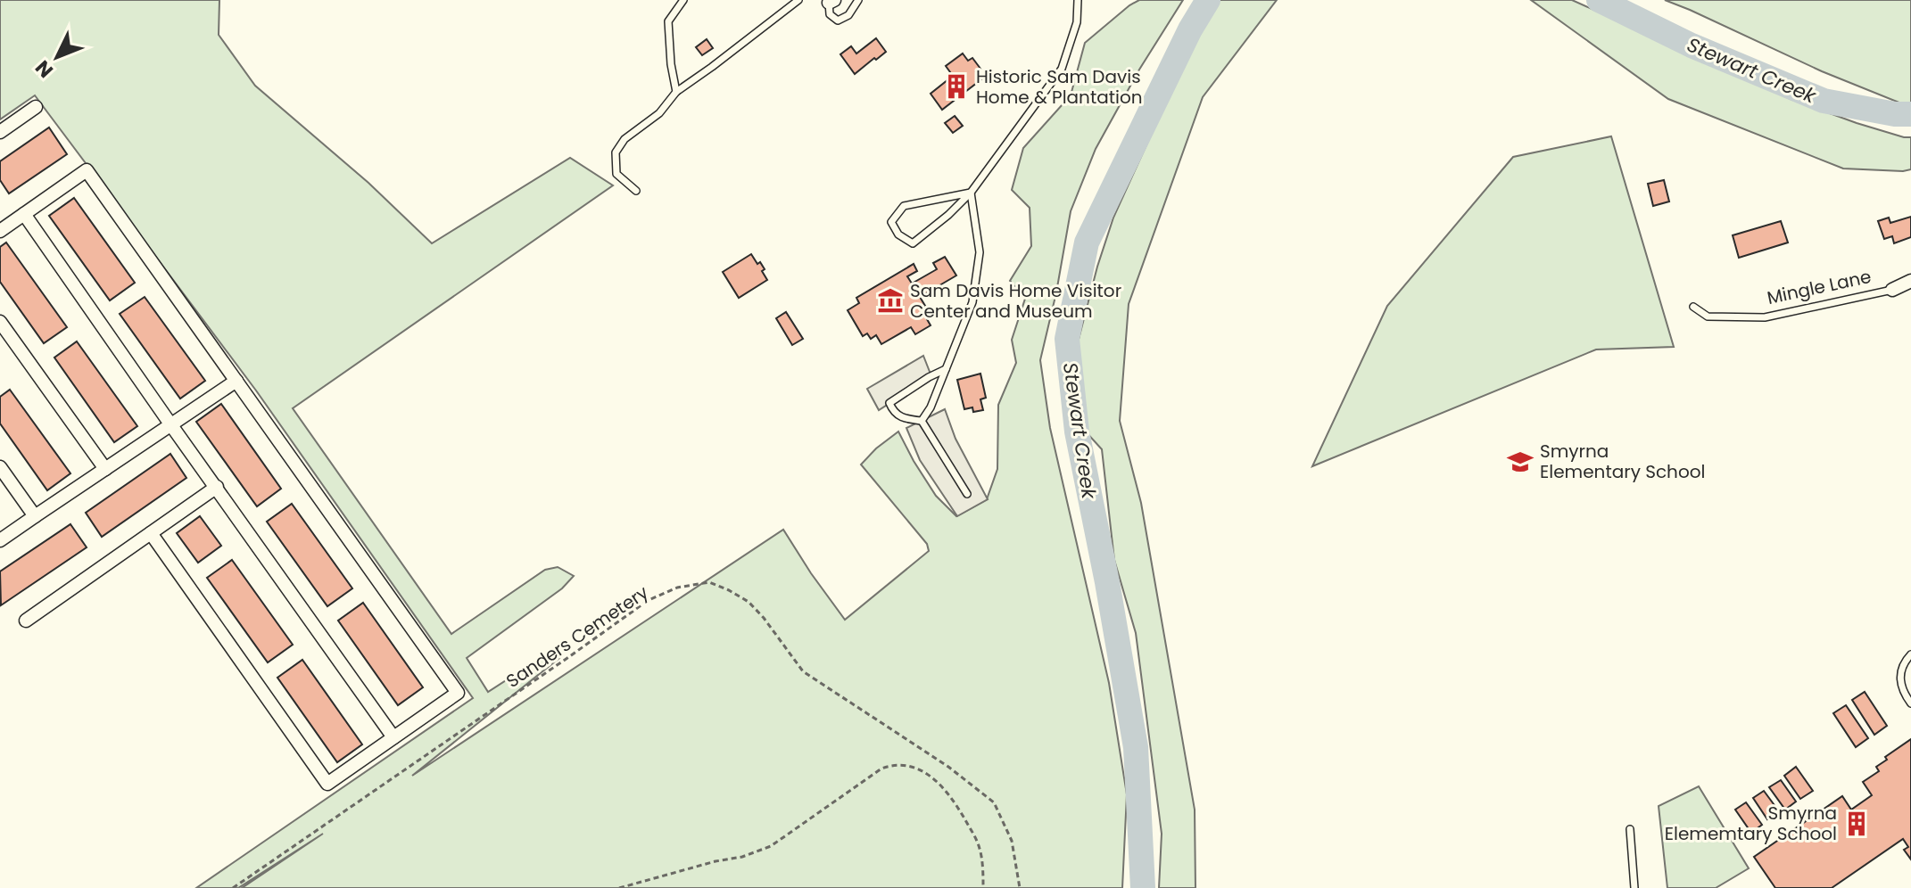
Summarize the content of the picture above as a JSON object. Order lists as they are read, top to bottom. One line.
{"streets":{"street":["Mingle Lane"],"path":["Sanders Cemetery"]},"water":["Stewart Creek"],"places":{"building":["Historic Sam Davis Home & Plantation","Smyrna Elememtary School"],"museum":["Sam Davis Home Visitor Center and Museum"],"school or university":["Smyrna Elementary School"]},"north":"bottom left"}
